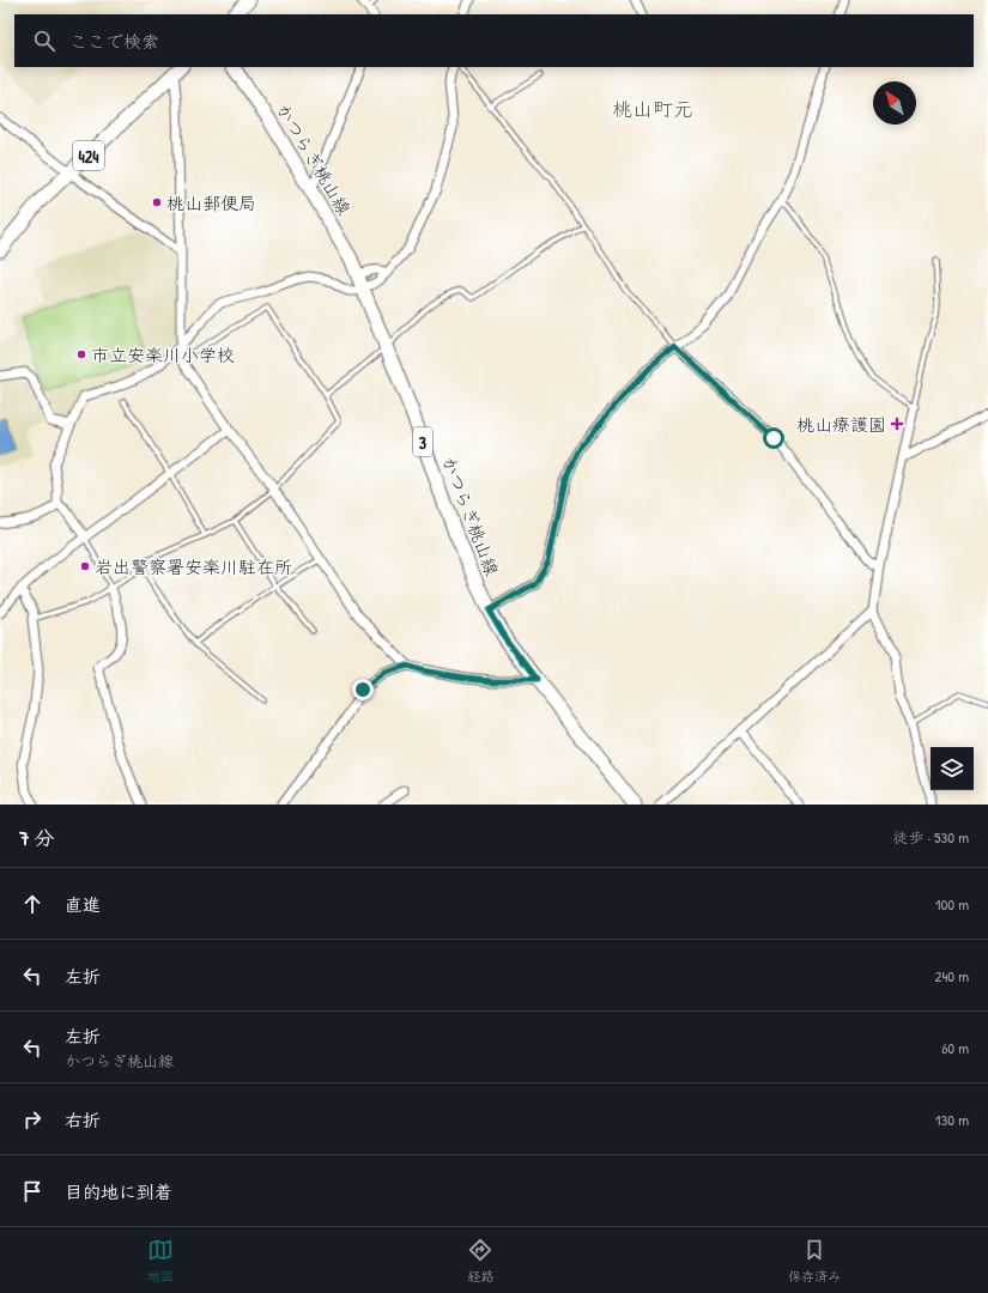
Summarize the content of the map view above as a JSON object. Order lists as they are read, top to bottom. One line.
{"streets":{"main road":["424","かつらぎ桃山線","3"]},"districts":["桃山町元"],"places":{"other":["桃山郵便局","市立安楽川小学校","岩出警察署安楽川駐在所"],"health":["桃山療護園"]},"north":"top left","page":{"search":"ここで検索","heading":["7 分","徒歩 · 530 m"],"list":[["直進","100 m"],["左折","240 m"],["左折","かつらぎ桃山線","60 m"],["右折","130 m"],"目的地に到着"],"nav":["地図","経路","保存済み"]}}
